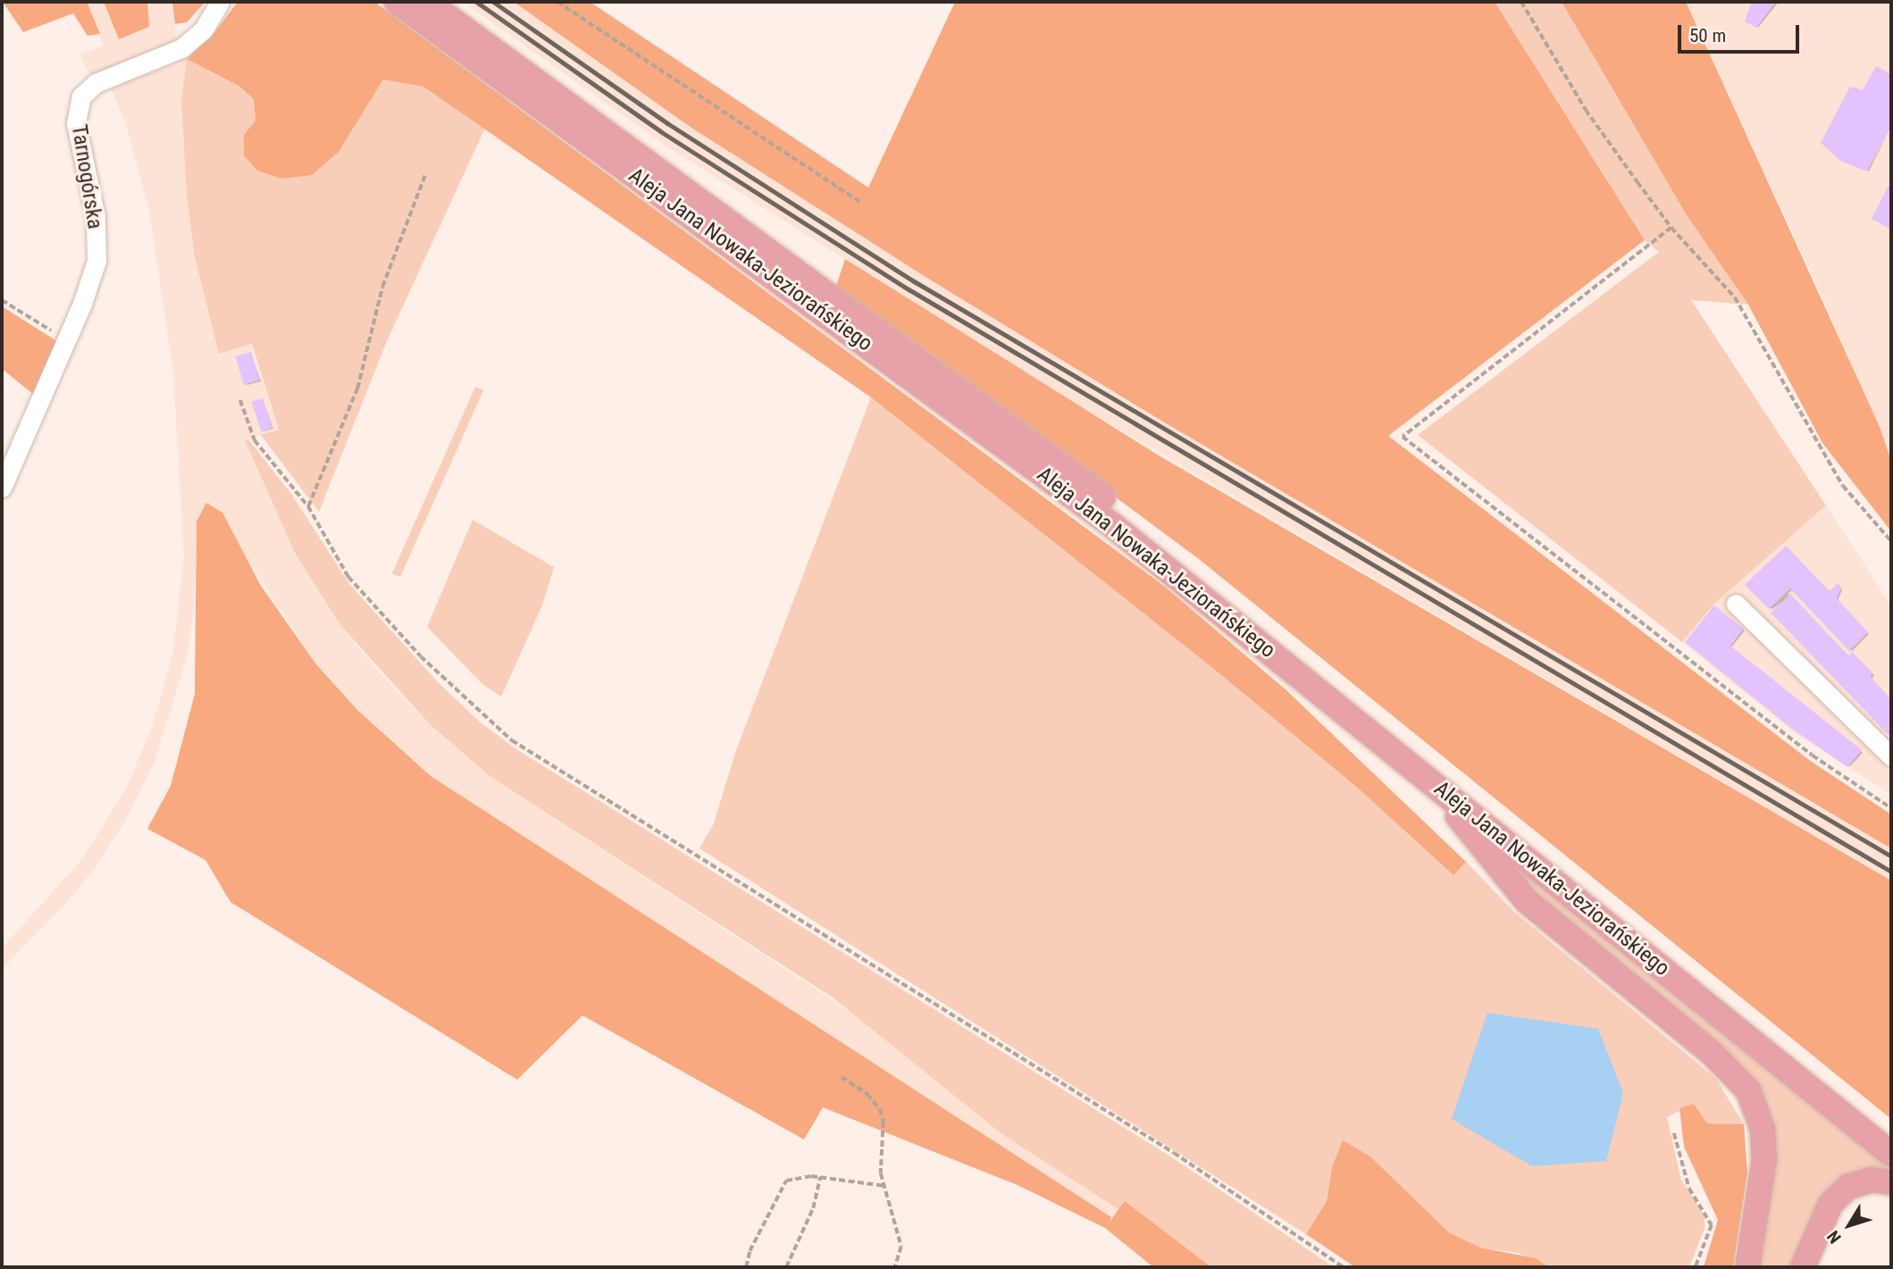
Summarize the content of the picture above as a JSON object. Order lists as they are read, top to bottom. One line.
{"streets":{"main road":["Aleja Jana Nowaka-Jeziorańskiego"],"street":["Tarnogórska"]},"scale_bar":"50 m","north":"bottom left"}
